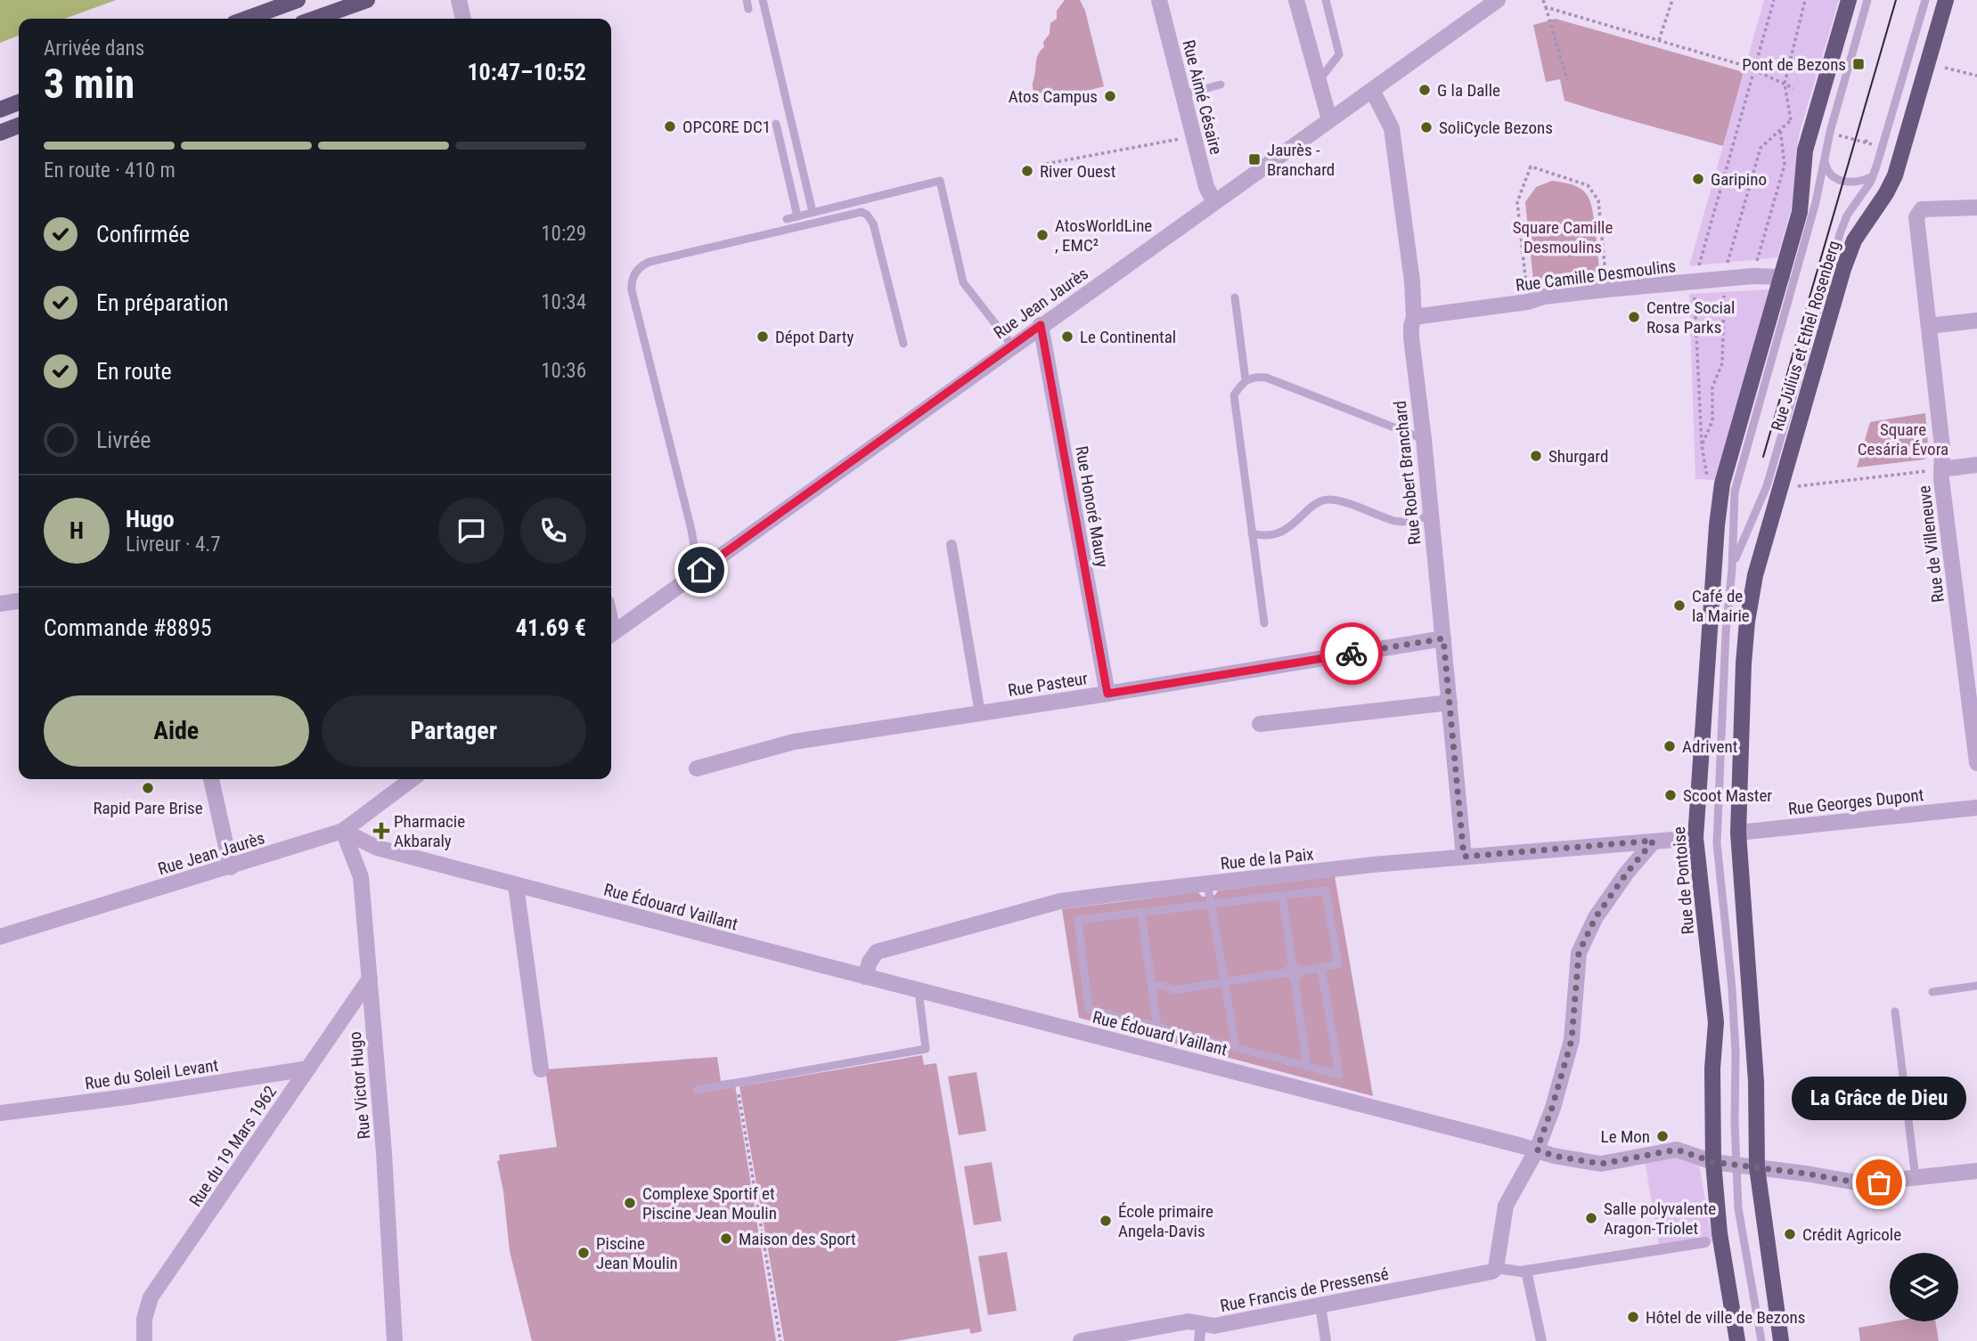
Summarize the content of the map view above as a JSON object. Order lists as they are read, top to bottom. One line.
{"streets":{"main road":["Rue Julius et Ethel Rosenberg","Rue de Pontoise"],"street":["Rue Aimé Césaire","Rue Camille Desmoulins","Rue Jean Jaurès","Rue Robert Branchard","Rue Honoré Maury","Rue de Villeneuve","Rue Pasteur","Rue Georges Dupont","Rue de la Paix","Rue Édouard Vaillant","Rue du Soleil Levant","Rue Victor Hugo","Rue du 19 Mars 1962","Rue Francis de Pressensé"]},"crossings":[["Rue Aimé Césaire","Rue Jean Jaurès"],["Rue Camille Desmoulins","Rue Robert Branchard"],["Rue Camille Desmoulins","Rue de Pontoise"],["Rue Jean Jaurès","Rue Robert Branchard"],["Rue Jean Jaurès","Rue Honoré Maury"],["Rue Jean Jaurès","Rue Édouard Vaillant"],["Rue Jean Jaurès","Rue Victor Hugo"],["Rue Julius et Ethel Rosenberg","Rue Georges Dupont"],["Rue Robert Branchard","Rue Pasteur"],["Rue Robert Branchard","Rue de la Paix"],["Rue Honoré Maury","Rue Pasteur"],["Rue de la Paix","Rue de Pontoise"],["Rue de la Paix","Rue Édouard Vaillant"],["Rue de Pontoise","Rue Édouard Vaillant"],["Rue Édouard Vaillant","Rue Victor Hugo"],["Rue du Soleil Levant","Rue du 19 Mars 1962"],["Rue Victor Hugo","Rue du 19 Mars 1962"]],"parks":["Square Camille Desmoulins","Square Cesária Évora"],"places":{"transit":["Pont de Bezons","Jaurès - Branchard"],"other":["G la Dalle","Atos Campus","OPCORE DC1","SoliCycle Bezons","River Ouest","Garipino","AtosWorldLine , EMC²","Centre Social Rosa Parks","Dépot Darty","Le Continental","Shurgard","Café de la Mairie","Adrivent","Rapid Pare Brise","Scoot Master","Le Mon","La Grâce de Dieu","Complexe Sportif et Piscine Jean Moulin","Salle polyvalente Aragon-Triolet","École primaire Angela-Davis","Crédit Agricole","Maison des Sport","Piscine Jean Moulin","Hôtel de ville de Bezons"],"health":["Pharmacie Akbaraly"]},"page":{"heading":["3 min","Arrivée dans","10:47–10:52"],"panel":["Hugo","Livreur · 4.7","Commande #8895","41.69 €"],"bar":"En route · 410 m","list":[["Confirmée","10:29"],["En préparation","10:34"],["En route","10:36"],"Livrée"],"round":"H","buttons":["Aide","Partager"],"bubble":"La Grâce de Dieu"}}
